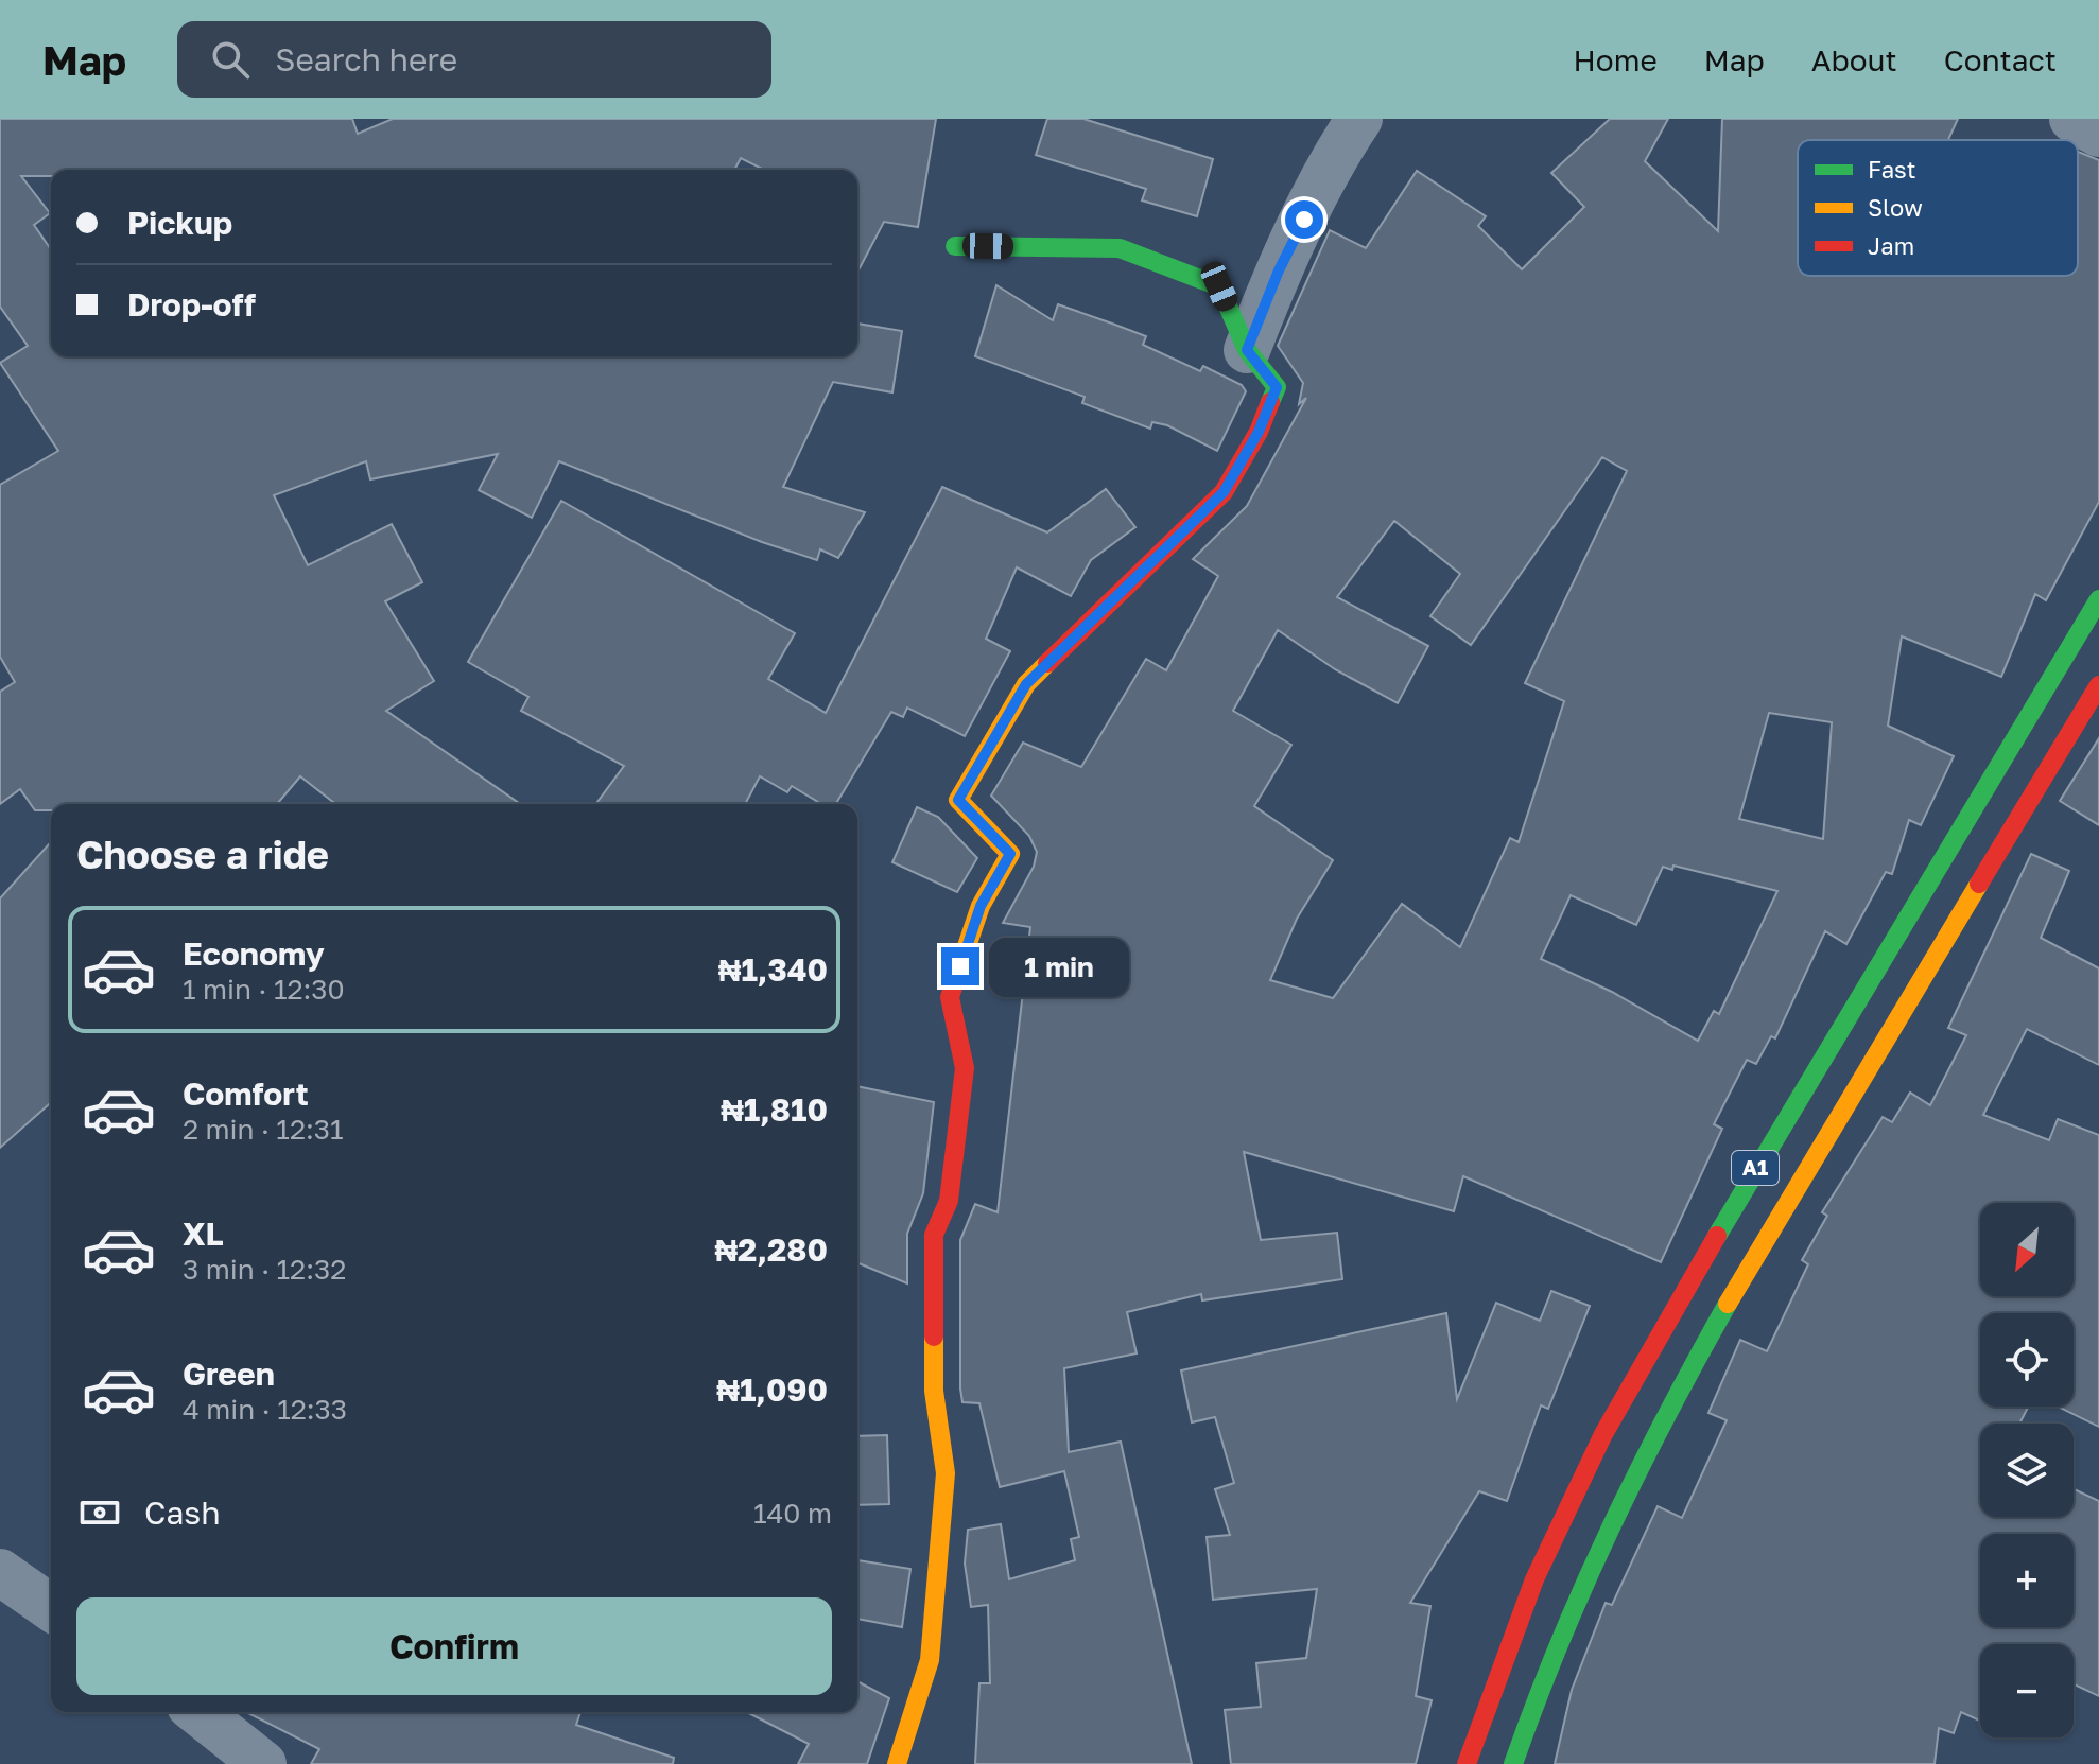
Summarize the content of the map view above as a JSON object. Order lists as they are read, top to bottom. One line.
{"streets":{"main road":["A1"]},"legend":["Fast","Slow","Jam"],"north":"bottom left","page":{"header":"Map","search":"Search here","nav":["Home","Map","About","Contact"],"banner":["Pickup","Drop-off"],"heading":"Choose a ride","list":[{"name":"Economy","note":"1 min · 12:30","value":"₦1,340"},{"name":"Comfort","note":"2 min · 12:31","value":"₦1,810"},{"name":"XL","note":"3 min · 12:32","value":"₦2,280"},{"name":"Green","note":"4 min · 12:33","value":"₦1,090"}],"bubble":"1 min","map_buttons":["+","−"],"pay":["Cash","140 m"],"buttons":"Confirm"}}
